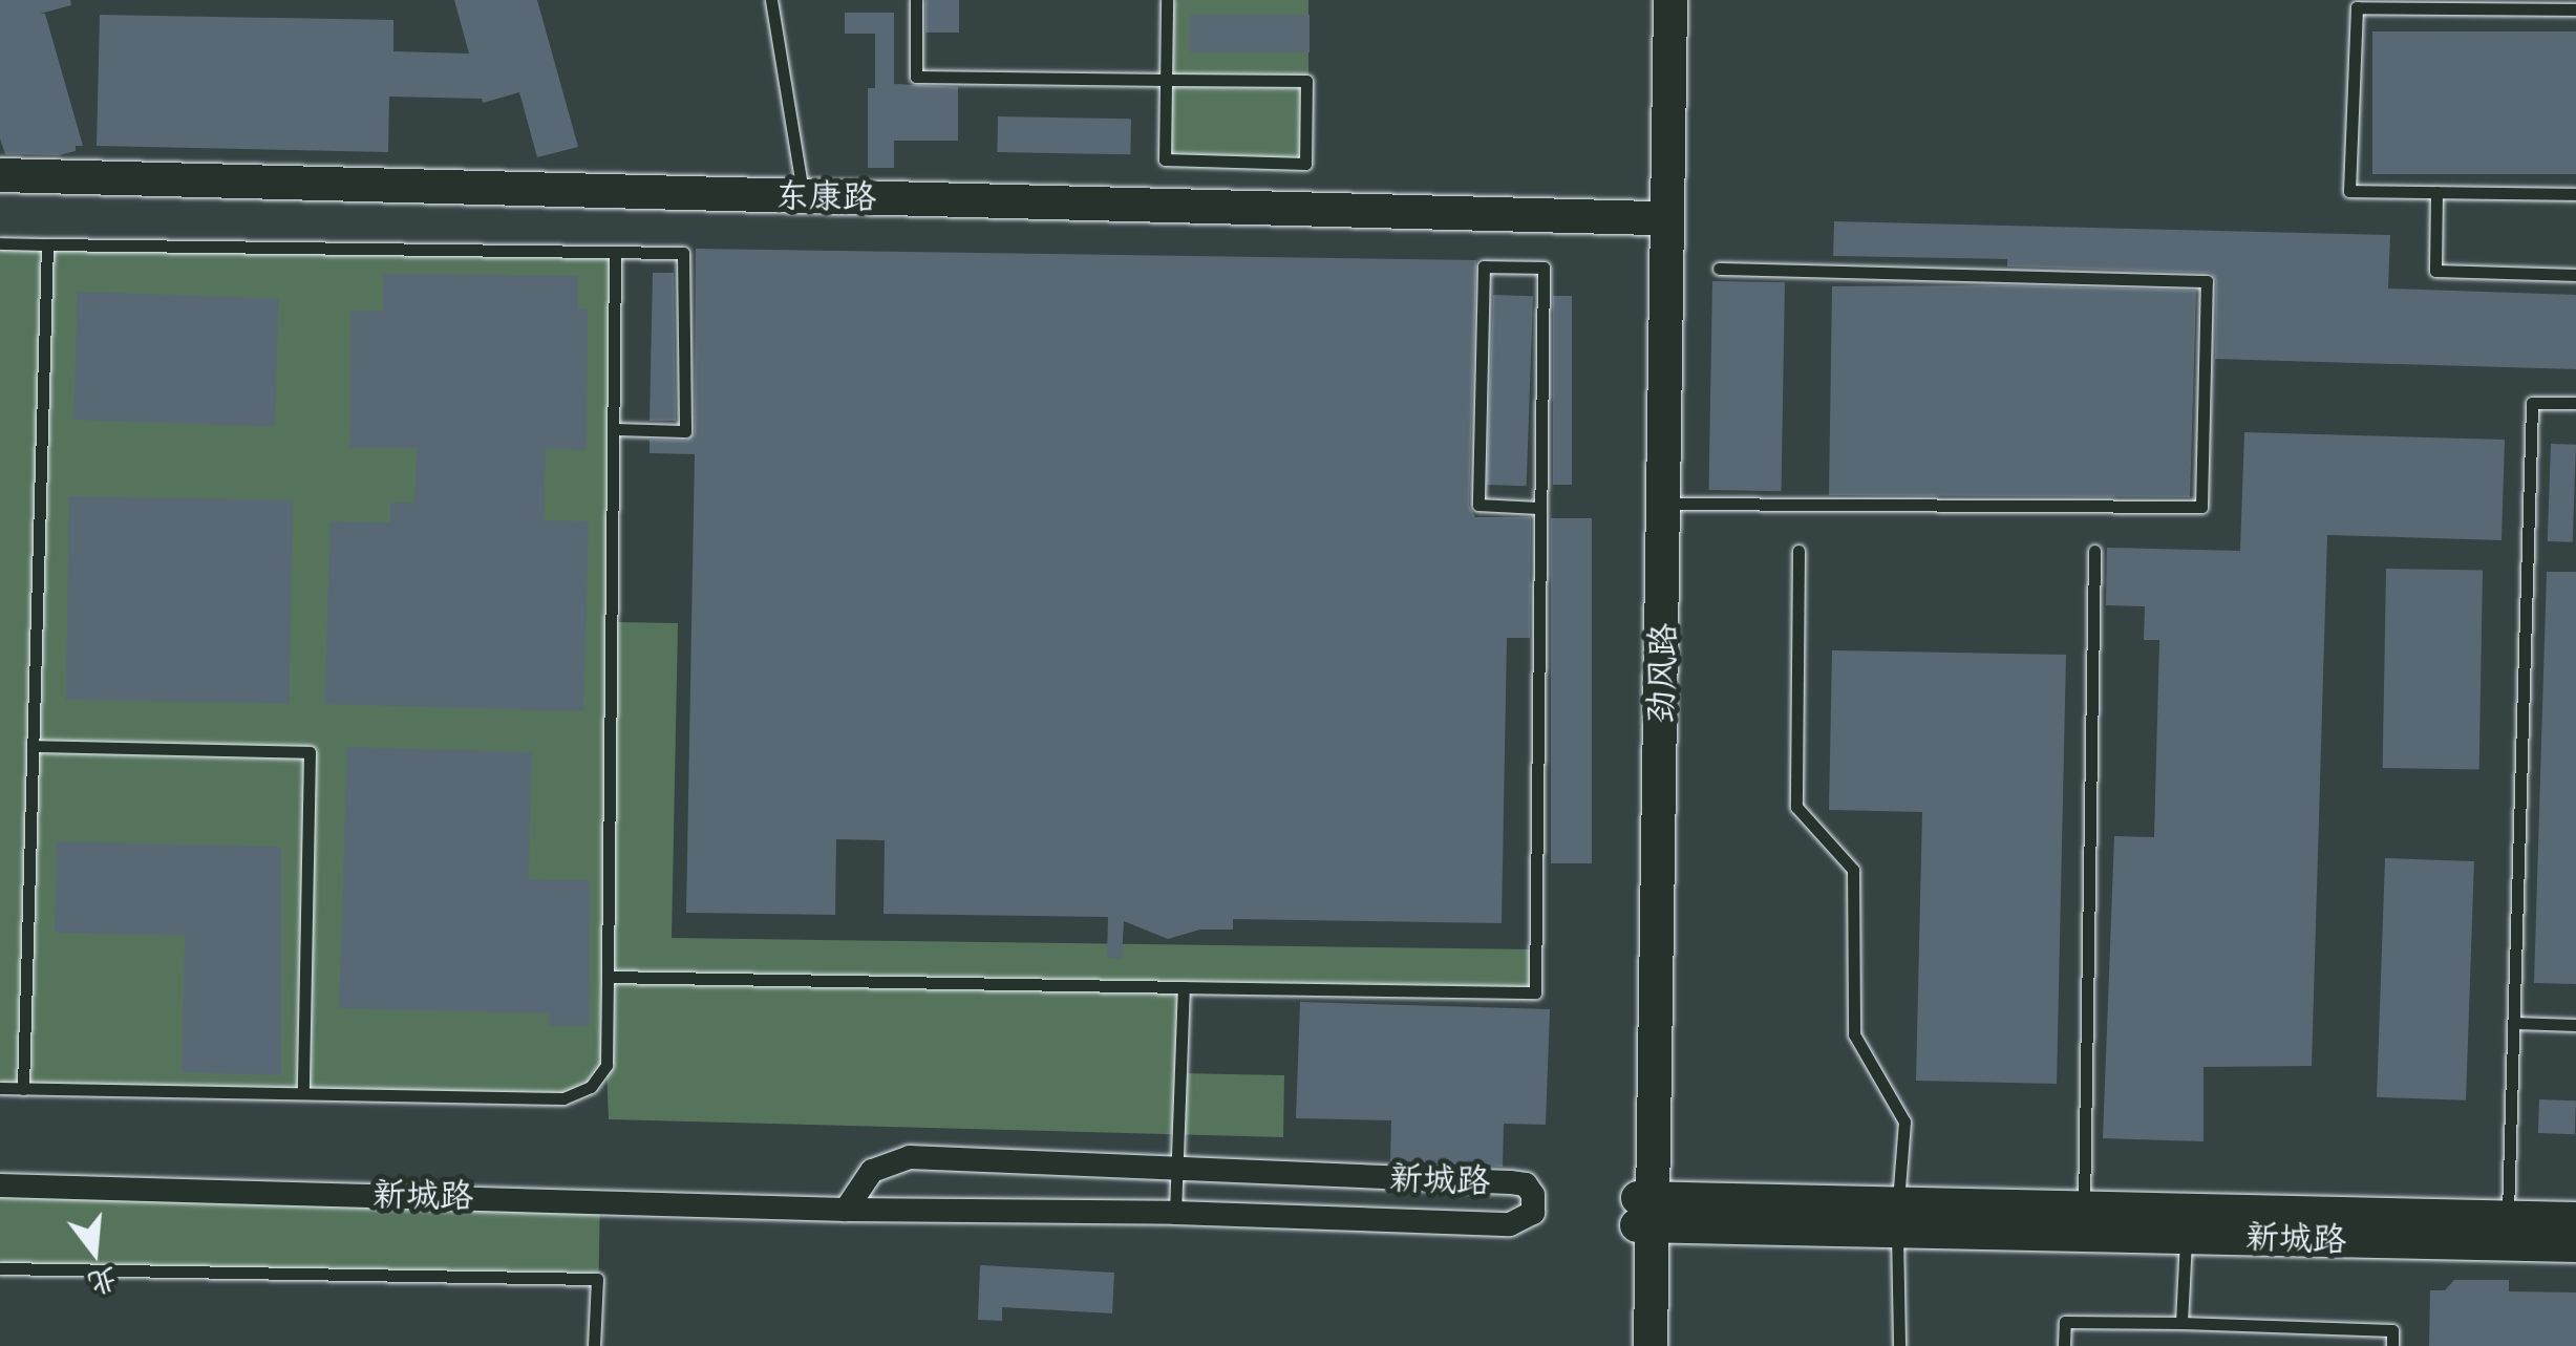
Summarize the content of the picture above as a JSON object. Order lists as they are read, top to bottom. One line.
{"streets":{"street":["东康路","劲风路","新城路"]},"crossings":[["东康路","劲风路"],["劲风路","新城路"]],"north":"bottom"}
